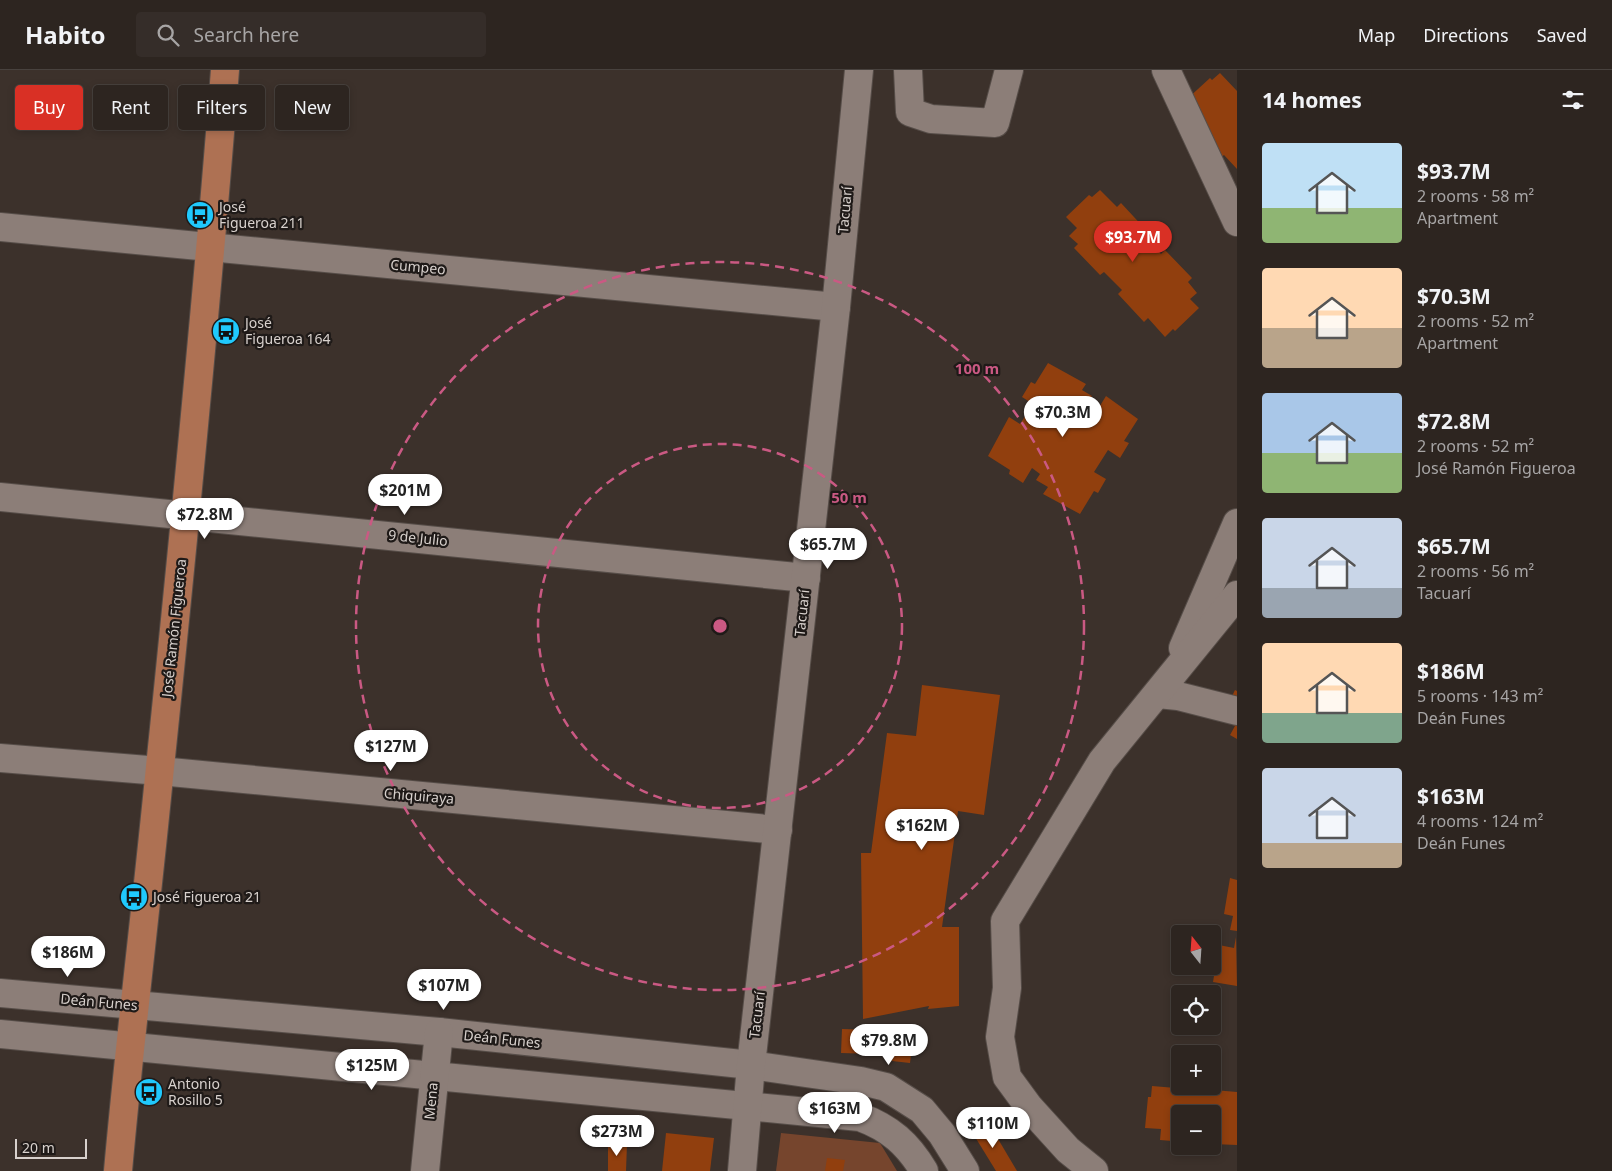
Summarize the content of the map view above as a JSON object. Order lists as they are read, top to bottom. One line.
{"streets":{"main road":["José Ramón Figueroa"],"street":["Tacuarí","Cumpeo","9 de Julio","Chiquiraya","Deán Funes","Mena"]},"crossings":[["Tacuarí","Cumpeo"],["Tacuarí","9 de Julio"],["Tacuarí","Chiquiraya"],["Tacuarí","Deán Funes"],["Cumpeo","José Ramón Figueroa"],["9 de Julio","José Ramón Figueroa"],["José Ramón Figueroa","Chiquiraya"],["José Ramón Figueroa","Deán Funes"],["Deán Funes","Mena"]],"places":{"bus stop":["José Figueroa 211","José Figueroa 164","José Figueroa 21","Antonio Rosillo 5"]},"scale_bar":"20 m","north":"top","page":{"header":"Habito","search":"Search here","nav":["Map","Directions","Saved"],"heading":"14 homes","chip":["Buy","Rent","Filters","New"],"list":[{"name":"$93.7M","note":"2 rooms · 58 m² · Apartment"},{"name":"$70.3M","note":"2 rooms · 52 m² · Apartment"},{"name":"$72.8M","note":"2 rooms · 52 m² · José Ramón Figueroa"},{"name":"$65.7M","note":"2 rooms · 56 m² · Tacuarí"},{"name":"$186M","note":"5 rooms · 143 m² · Deán Funes"},{"name":"$163M","note":"4 rooms · 124 m² · Deán Funes"}],"price":["$93.7M","$70.3M","$201M","$72.8M","$65.7M","$127M","$162M","$186M","$107M","$79.8M","$125M","$163M","$110M","$273M"],"map_buttons":["+","−"],"scale":"20 m"},"rings":["100 m","50 m"]}
